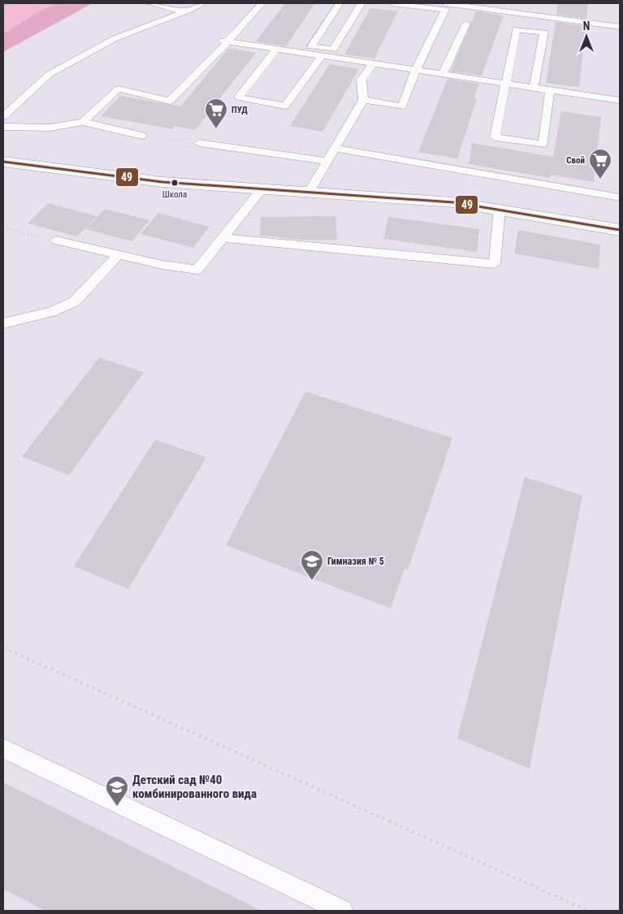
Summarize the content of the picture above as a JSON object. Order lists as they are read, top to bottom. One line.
{"places":{"supermarket":["ПУД","Свой"],"other":["Школа"],"school or university":["Гимназия № 5","Детский сад №40 комбинированного вида"]},"lines":["transit line 49"],"north":"top"}
